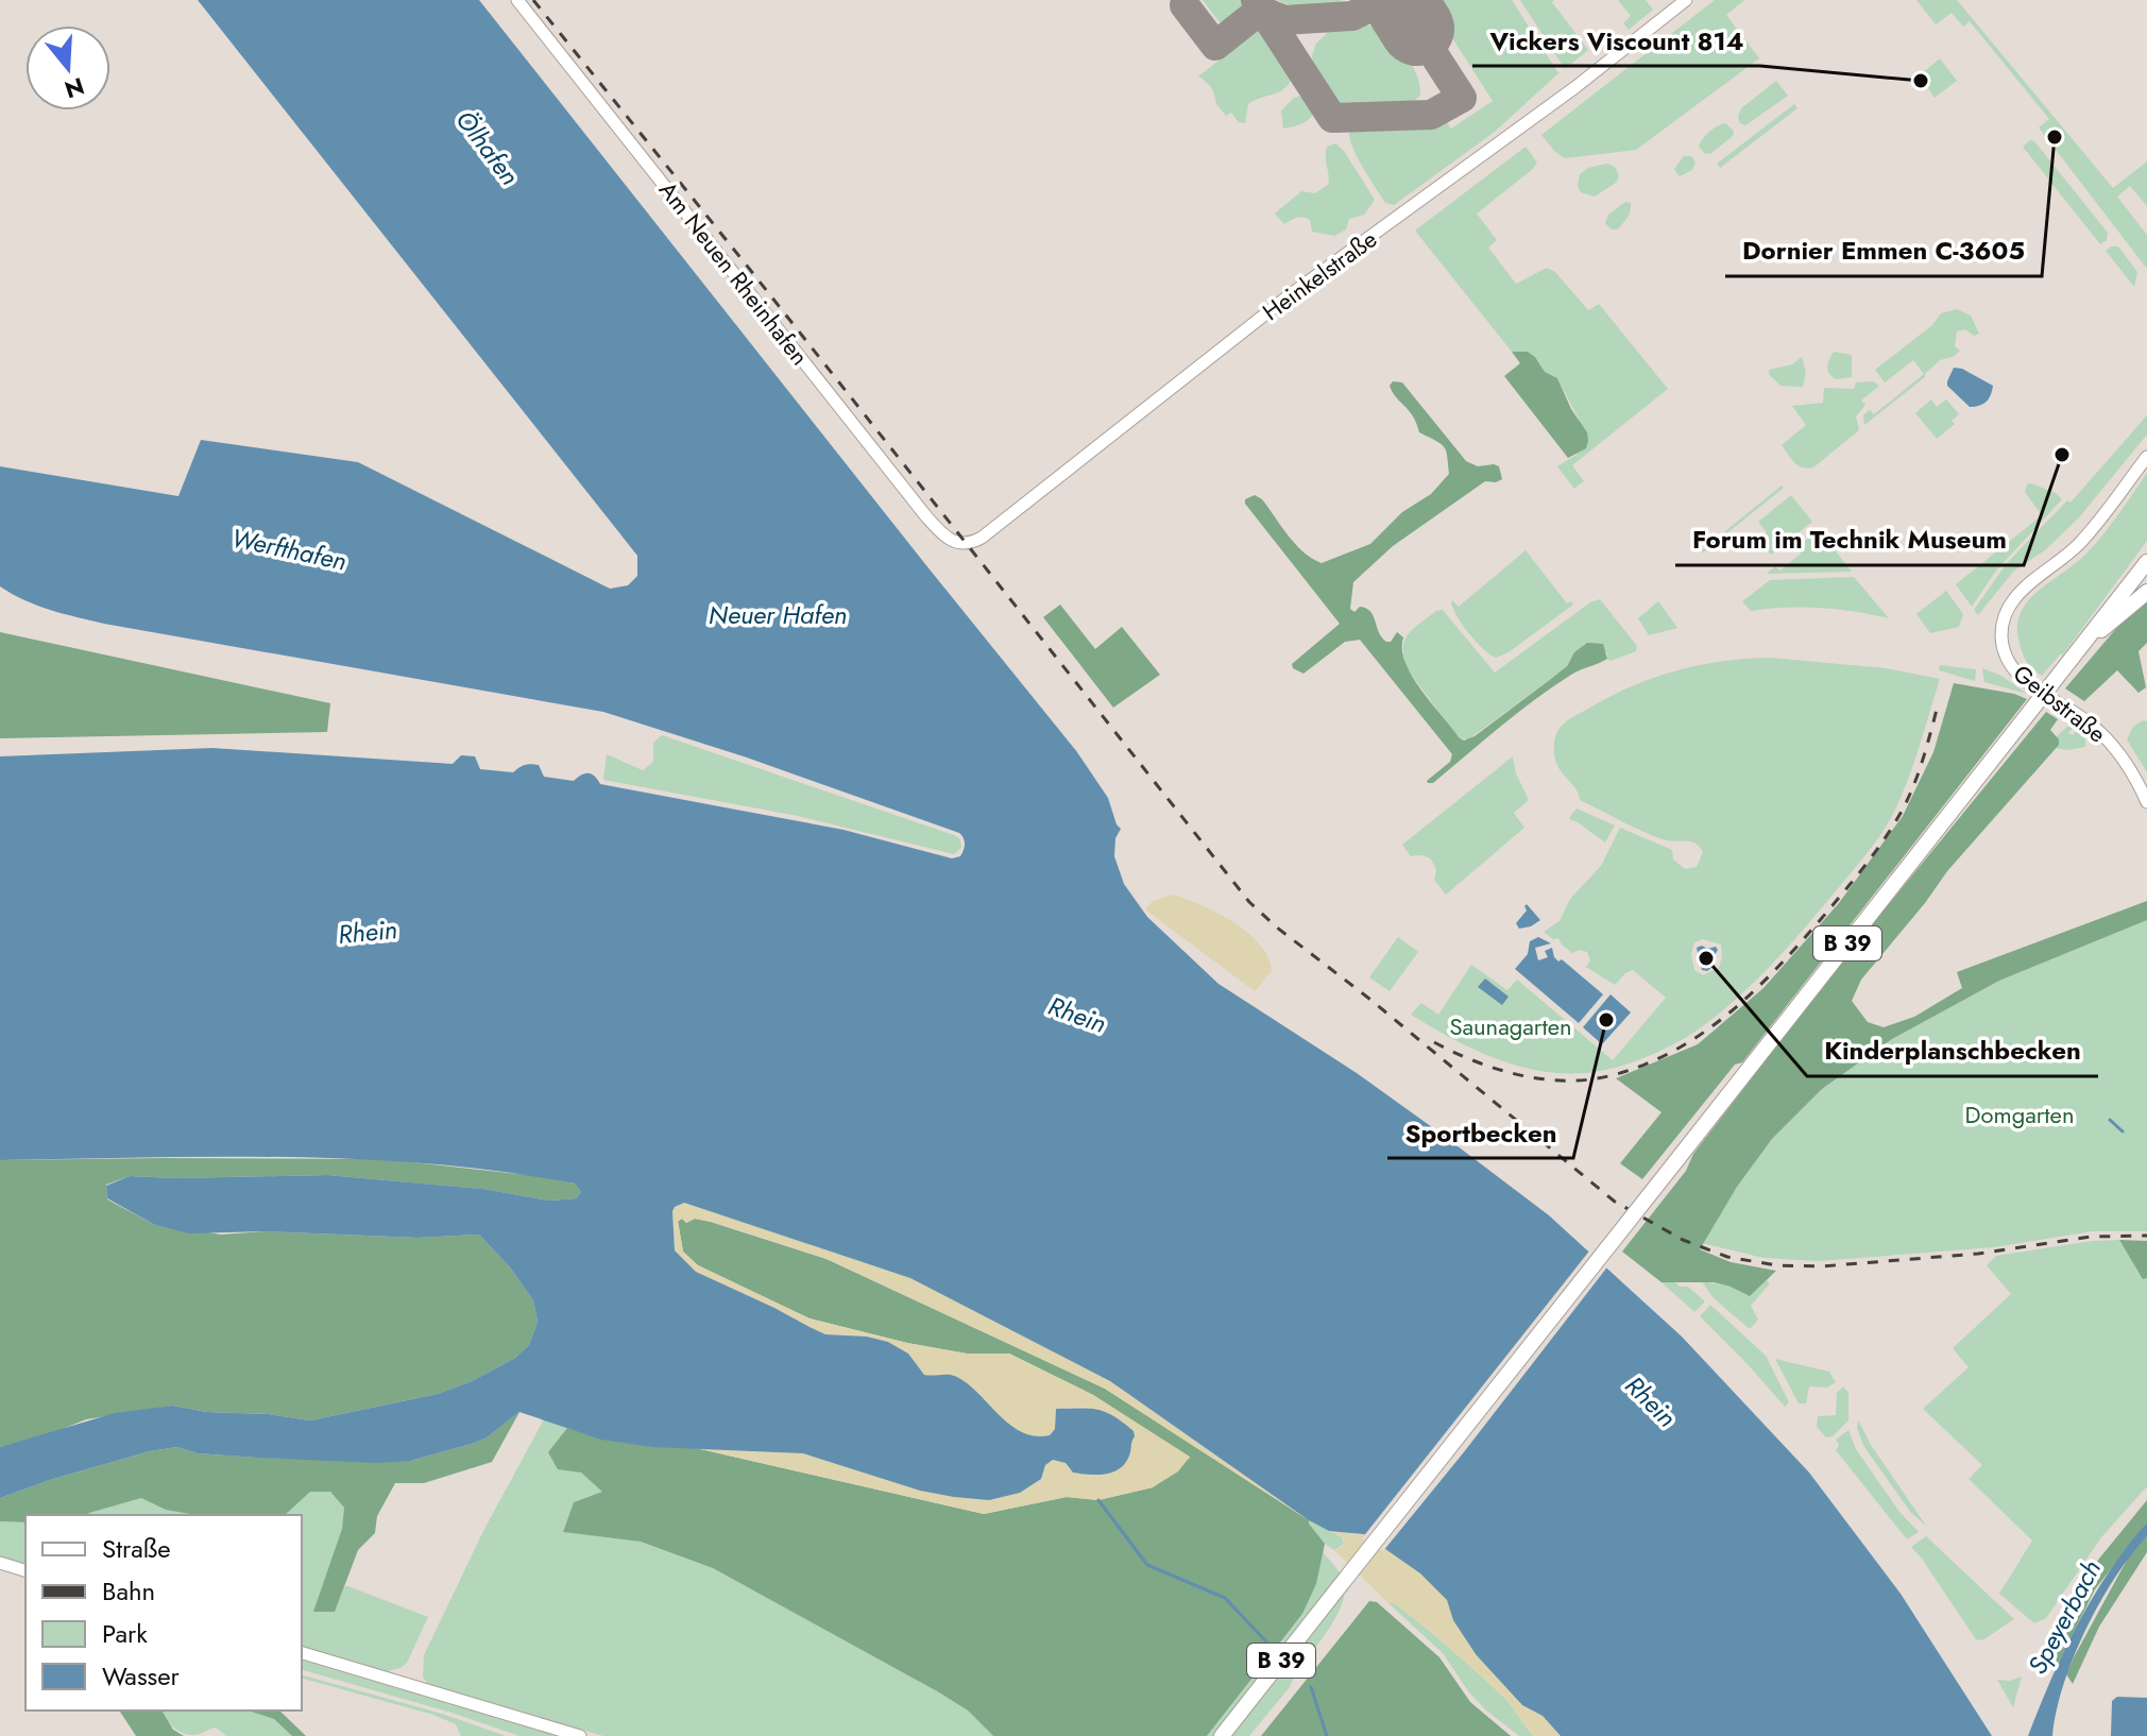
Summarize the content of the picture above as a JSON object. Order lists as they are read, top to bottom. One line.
{"streets":{"main road":["B 39"],"street":["Am Neuen Rheinhafen","Heinkelstraße","Geibstraße"]},"crossings":[["Am Neuen Rheinhafen","Heinkelstraße"]],"water":["Ölhafen","Werfthafen","Neuer Hafen","Rhein","Speyerbach"],"parks":["Saunagarten","Domgarten"],"places":["Vickers Viscount 814","Dornier Emmen C-3605","Forum im Technik Museum","Kinderplanschbecken","Sportbecken"],"legend":["Straße","Bahn","Park","Wasser"],"north":"bottom"}
